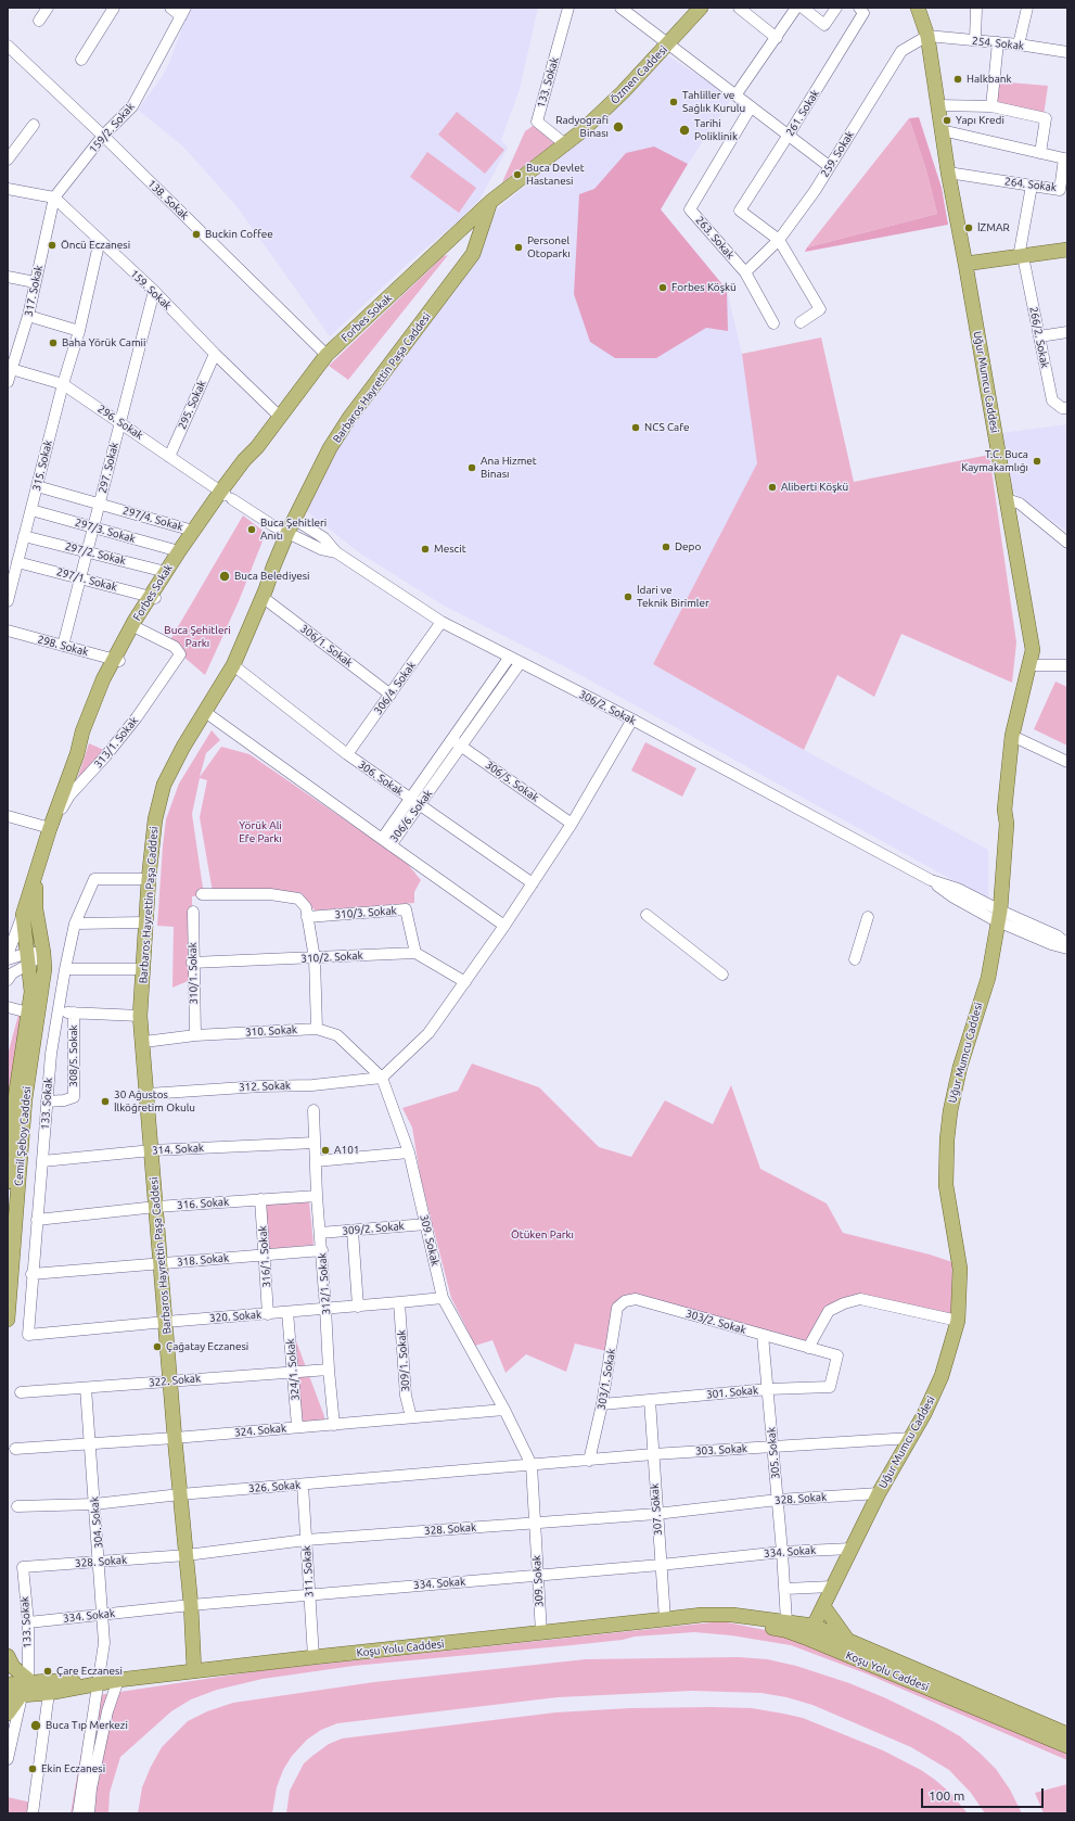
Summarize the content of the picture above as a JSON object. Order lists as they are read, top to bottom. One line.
{"streets":{"main road":["Özmen Caddesi","Forbes Sokak","Barbaros Hayrettin Paşa Caddesi","Uğur Mumcu Caddesi","Cemil Şeboy Caddesi","Koşu Yolu Caddesi"],"street":["254. Sokak","133. Sokak","261. Sokak","159/2. Sokak","259. Sokak","264. Sokak","138. Sokak","263. Sokak","159. Sokak","317. Sokak","266/2. Sokak","295. Sokak","296. Sokak","315. Sokak","297. Sokak","297/4. Sokak","297/3. Sokak","297/2. Sokak","297/1. Sokak","298. Sokak","306/1. Sokak","306/4. Sokak","306/2. Sokak","313/1. Sokak","306. Sokak","306/5. Sokak","306/6. Sokak","310/3. Sokak","310/2. Sokak","310/1. Sokak","310. Sokak","308/5. Sokak","312. Sokak","314. Sokak","316. Sokak","309/2. Sokak","309. Sokak","316/1. Sokak","318. Sokak","312/1. Sokak","320. Sokak","303/2. Sokak","309/1. Sokak","324/1. Sokak","303/1. Sokak","322. Sokak","301. Sokak","324. Sokak","303. Sokak","305. Sokak","326. Sokak","328. Sokak","307. Sokak","304. Sokak","334. Sokak","311. Sokak"]},"crossings":[["254. Sokak","259. Sokak"],["254. Sokak","Uğur Mumcu Caddesi"],["Özmen Caddesi","133. Sokak"],["Özmen Caddesi","Forbes Sokak"],["Özmen Caddesi","Barbaros Hayrettin Paşa Caddesi"],["133. Sokak","Barbaros Hayrettin Paşa Caddesi"],["133. Sokak","308/5. Sokak"],["133. Sokak","314. Sokak"],["133. Sokak","316. Sokak"],["133. Sokak","318. Sokak"],["133. Sokak","320. Sokak"],["133. Sokak","328. Sokak"],["133. Sokak","334. Sokak"],["133. Sokak","Koşu Yolu Caddesi"],["261. Sokak","259. Sokak"],["159/2. Sokak","138. Sokak"],["159/2. Sokak","159. Sokak"],["159/2. Sokak","317. Sokak"],["259. Sokak","263. Sokak"],["259. Sokak","Uğur Mumcu Caddesi"],["264. Sokak","266/2. Sokak"],["264. Sokak","Uğur Mumcu Caddesi"],["138. Sokak","Forbes Sokak"],["159. Sokak","317. Sokak"],["159. Sokak","Forbes Sokak"],["159. Sokak","295. Sokak"],["159. Sokak","315. Sokak"],["159. Sokak","297. Sokak"],["317. Sokak","296. Sokak"],["Forbes Sokak","Barbaros Hayrettin Paşa Caddesi"],["Forbes Sokak","296. Sokak"],["Forbes Sokak","297/4. Sokak"],["Forbes Sokak","297/3. Sokak"],["Forbes Sokak","297/2. Sokak"],["Forbes Sokak","297/1. Sokak"],["Forbes Sokak","298. Sokak"],["Forbes Sokak","313/1. Sokak"],["Forbes Sokak","Cemil Şeboy Caddesi"],["Barbaros Hayrettin Paşa Caddesi","296. Sokak"],["Barbaros Hayrettin Paşa Caddesi","306/1. Sokak"],["Barbaros Hayrettin Paşa Caddesi","306/2. Sokak"],["Barbaros Hayrettin Paşa Caddesi","306. Sokak"],["Barbaros Hayrettin Paşa Caddesi","310. Sokak"],["Barbaros Hayrettin Paşa Caddesi","312. Sokak"],["Barbaros Hayrettin Paşa Caddesi","314. Sokak"],["Barbaros Hayrettin Paşa Caddesi","316. Sokak"],["Barbaros Hayrettin Paşa Caddesi","318. Sokak"],["Barbaros Hayrettin Paşa Caddesi","320. Sokak"],["Barbaros Hayrettin Paşa Caddesi","322. Sokak"],["Barbaros Hayrettin Paşa Caddesi","324. Sokak"],["Barbaros Hayrettin Paşa Caddesi","326. Sokak"],["Barbaros Hayrettin Paşa Caddesi","328. Sokak"],["Barbaros Hayrettin Paşa Caddesi","334. Sokak"],["Barbaros Hayrettin Paşa Caddesi","Koşu Yolu Caddesi"],["Uğur Mumcu Caddesi","306/2. Sokak"],["Uğur Mumcu Caddesi","303. Sokak"],["Uğur Mumcu Caddesi","328. Sokak"],["Uğur Mumcu Caddesi","334. Sokak"],["Uğur Mumcu Caddesi","Koşu Yolu Caddesi"],["295. Sokak","296. Sokak"],["296. Sokak","315. Sokak"],["296. Sokak","297. Sokak"],["296. Sokak","306/2. Sokak"],["315. Sokak","297/4. Sokak"],["315. Sokak","297/3. Sokak"],["315. Sokak","297/2. Sokak"],["315. Sokak","297/1. Sokak"],["297. Sokak","297/4. Sokak"],["297. Sokak","297/3. Sokak"],["297. Sokak","297/2. Sokak"],["297. Sokak","297/1. Sokak"],["297. Sokak","298. Sokak"],["306/1. Sokak","306/4. Sokak"],["306/4. Sokak","306/2. Sokak"],["306/4. Sokak","306. Sokak"],["306/2. Sokak","306/6. Sokak"],["306. Sokak","306/6. Sokak"],["306/5. Sokak","306/6. Sokak"],["310/3. Sokak","310/2. Sokak"],["310/2. Sokak","310/1. Sokak"],["310/1. Sokak","310. Sokak"],["310. Sokak","312. Sokak"],["310. Sokak","309. Sokak"],["312. Sokak","309. Sokak"],["314. Sokak","312/1. Sokak"],["316. Sokak","316/1. Sokak"],["316. Sokak","312/1. Sokak"],["309/2. Sokak","309. Sokak"],["309/2. Sokak","312/1. Sokak"],["309. Sokak","320. Sokak"],["309. Sokak","324. Sokak"],["309. Sokak","303. Sokak"],["309. Sokak","326. Sokak"],["309. Sokak","328. Sokak"],["309. Sokak","334. Sokak"],["309. Sokak","Koşu Yolu Caddesi"],["316/1. Sokak","318. Sokak"],["316/1. Sokak","320. Sokak"],["318. Sokak","312/1. Sokak"],["312/1. Sokak","320. Sokak"],["312/1. Sokak","322. Sokak"],["312/1. Sokak","324. Sokak"],["320. Sokak","309/1. Sokak"],["320. Sokak","324/1. Sokak"],["303/2. Sokak","303/1. Sokak"],["303/2. Sokak","301. Sokak"],["303/2. Sokak","305. Sokak"],["309/1. Sokak","324. Sokak"],["324/1. Sokak","322. Sokak"],["324/1. Sokak","324. Sokak"],["303/1. Sokak","301. Sokak"],["303/1. Sokak","303. Sokak"],["322. Sokak","304. Sokak"],["301. Sokak","305. Sokak"],["301. Sokak","307. Sokak"],["324. Sokak","304. Sokak"],["303. Sokak","305. Sokak"],["303. Sokak","326. Sokak"],["303. Sokak","307. Sokak"],["305. Sokak","328. Sokak"],["305. Sokak","334. Sokak"],["305. Sokak","Koşu Yolu Caddesi"],["326. Sokak","304. Sokak"],["326. Sokak","311. Sokak"],["328. Sokak","307. Sokak"],["328. Sokak","304. Sokak"],["328. Sokak","311. Sokak"],["307. Sokak","334. Sokak"],["307. Sokak","Koşu Yolu Caddesi"],["304. Sokak","334. Sokak"],["304. Sokak","Koşu Yolu Caddesi"],["334. Sokak","311. Sokak"],["311. Sokak","Koşu Yolu Caddesi"]],"parks":["Buca Şehitleri Parkı","Yörük Ali Efe Parkı","Ötüken Parkı"],"places":["Halkbank","Tahliller ve Sağlık Kurulu","Yapı Kredi","Radyografi Binası","Tarihi Poliklinik","Buca Devlet Hastanesi","İZMAR","Buckin Coffee","Öncü Eczanesi","Personel Otoparkı","Forbes Köşkü","Baha Yörük Camii","NCS Cafe","T.C. Buca Kaymakamlığı","Ana Hizmet Binası","Aliberti Köşkü","Buca Şehitleri Anıtı","Depo","Mescit","Buca Belediyesi","İdari ve Teknik Birimler","30 Ağustos İlköğretim Okulu","A101","Çağatay Eczanesi","Çare Eczanesi","Buca Tıp Merkezi","Ekin Eczanesi"],"scale_bar":"100 m"}
